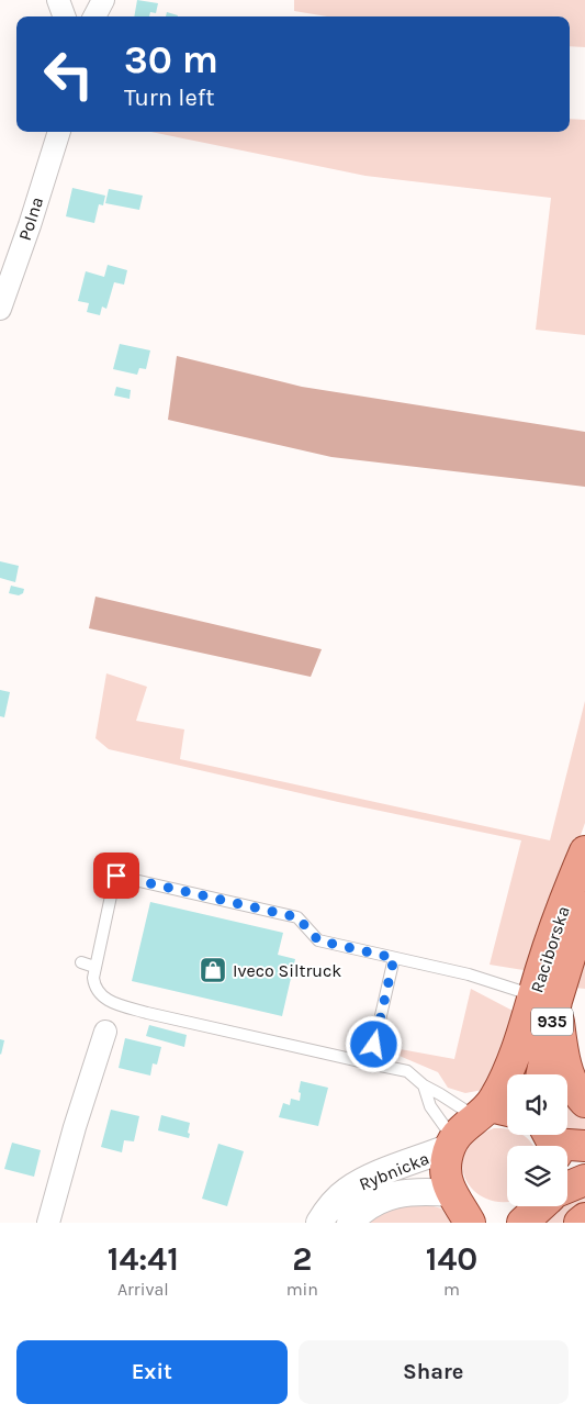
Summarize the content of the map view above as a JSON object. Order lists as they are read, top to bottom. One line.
{"streets":{"main road":["Raciborska","935"],"street":["Polna","Rybnicka"]},"crossings":[["Raciborska","935"],["935","Rybnicka"]],"places":{"shop":["Iveco Siltruck"]},"page":{"turn":["30 m","Turn left"],"eta":["14:41","Arrival","2","min","140","m"],"buttons":["Exit","Share"]}}
